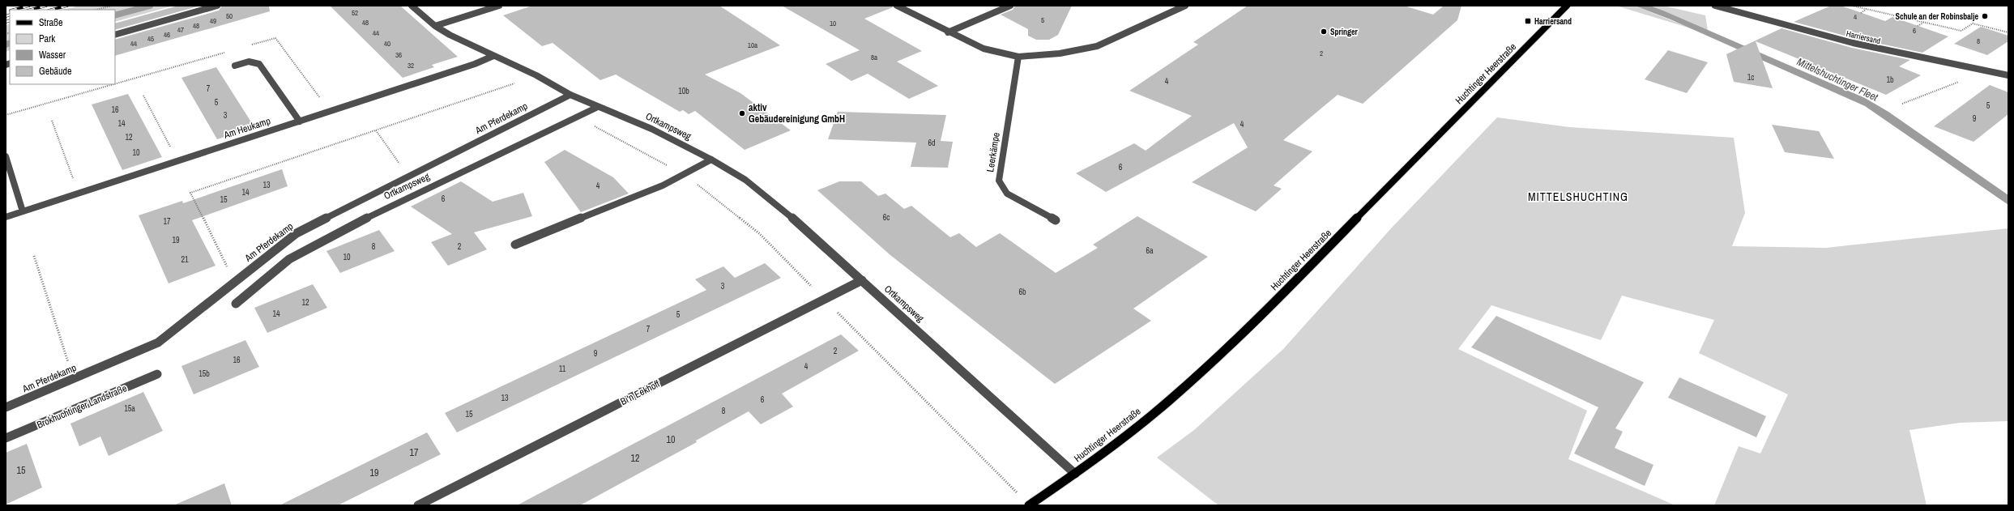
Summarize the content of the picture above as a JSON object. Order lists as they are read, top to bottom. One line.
{"streets":{"main road":["Huchtinger Heerstraße"],"street":["Harriersand","Am Pferdekamp","Ortkampsweg","Am Heukamp","Leerkämpe","Bi'n Eekhoff","Brokhuchtinger Landstraße"]},"crossings":[["Huchtinger Heerstraße","Ortkampsweg"],["Am Pferdekamp","Ortkampsweg"],["Ortkampsweg","Am Heukamp"],["Ortkampsweg","Bi'n Eekhoff"]],"districts":["MITTELSHUCHTING"],"water":["Mittelshuchtinger Fleet"],"places":{"other":["Schule an der Robinsbalje","Springer","aktiv Gebäudereinigung GmbH"],"transit":["Harriersand"]},"house_numbers":["52","50","4","5","49","48","10","48","47","6","44","46","45","8","44","40","10a","2","36","8a","32","1c","1b","4","7","10b","5","5","16","3","9","14","4","12","6d","10","6","13","4","14","6","15","6c","17","19","8","2","6a","10","21","3","6b","12","14","5","7","2","9","16","4","11","15b","13","6","15a","8","15","10","17","12","15","19"],"legend":["Straße","Park","Wasser","Gebäude"]}
